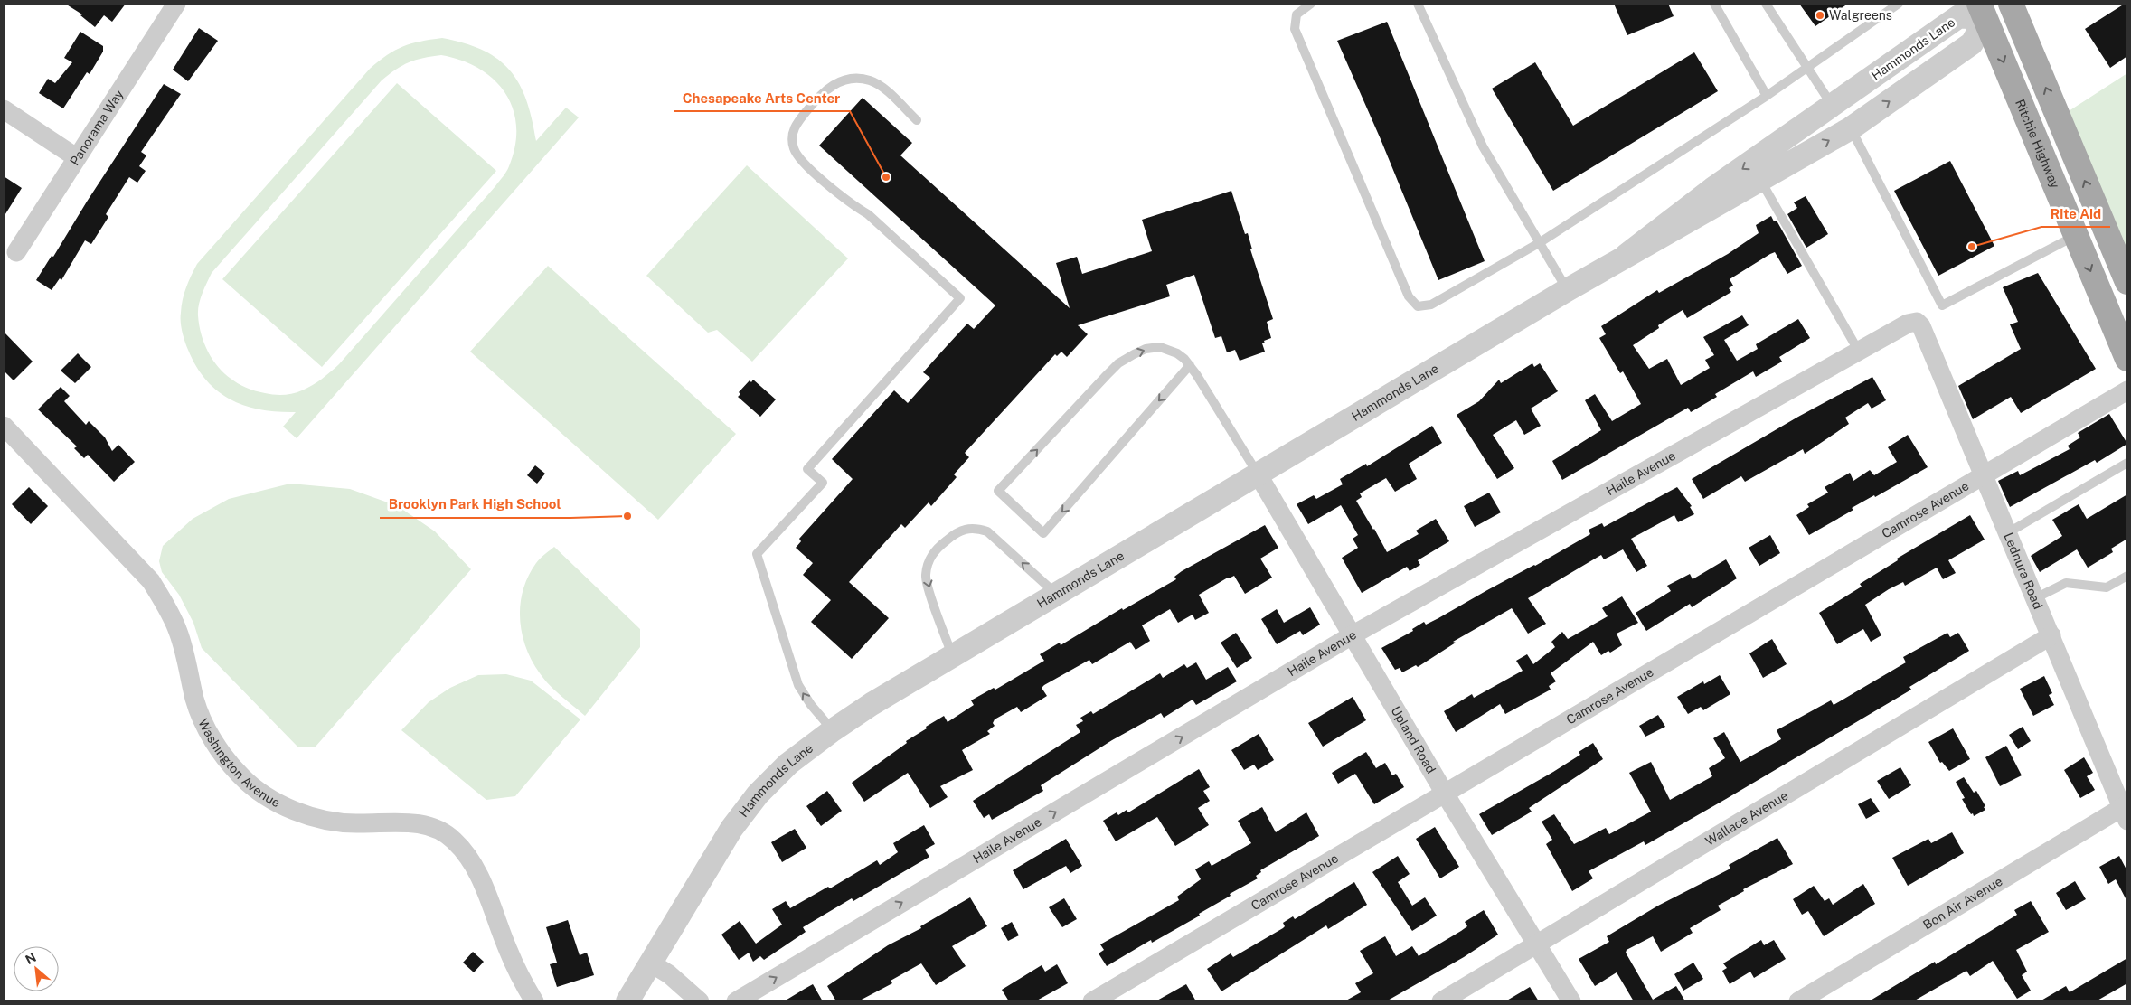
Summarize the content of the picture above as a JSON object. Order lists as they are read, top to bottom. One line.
{"streets":{"main road":["Ritchie Highway"],"street":["Hammonds Lane","Panorama Way","Haile Avenue","Camrose Avenue","Lednura Road","Upland Road","Washington Avenue","Wallace Avenue","Bon Air Avenue"]},"crossings":[["Hammonds Lane","Ritchie Highway"],["Hammonds Lane","Upland Road"],["Haile Avenue","Lednura Road"],["Haile Avenue","Upland Road"],["Camrose Avenue","Lednura Road"],["Camrose Avenue","Upland Road"],["Lednura Road","Wallace Avenue"],["Lednura Road","Bon Air Avenue"],["Upland Road","Wallace Avenue"]],"one_way":["Haile Avenue"],"places":["Walgreens","Chesapeake Arts Center","Rite Aid","Brooklyn Park High School"],"north":"top left"}
